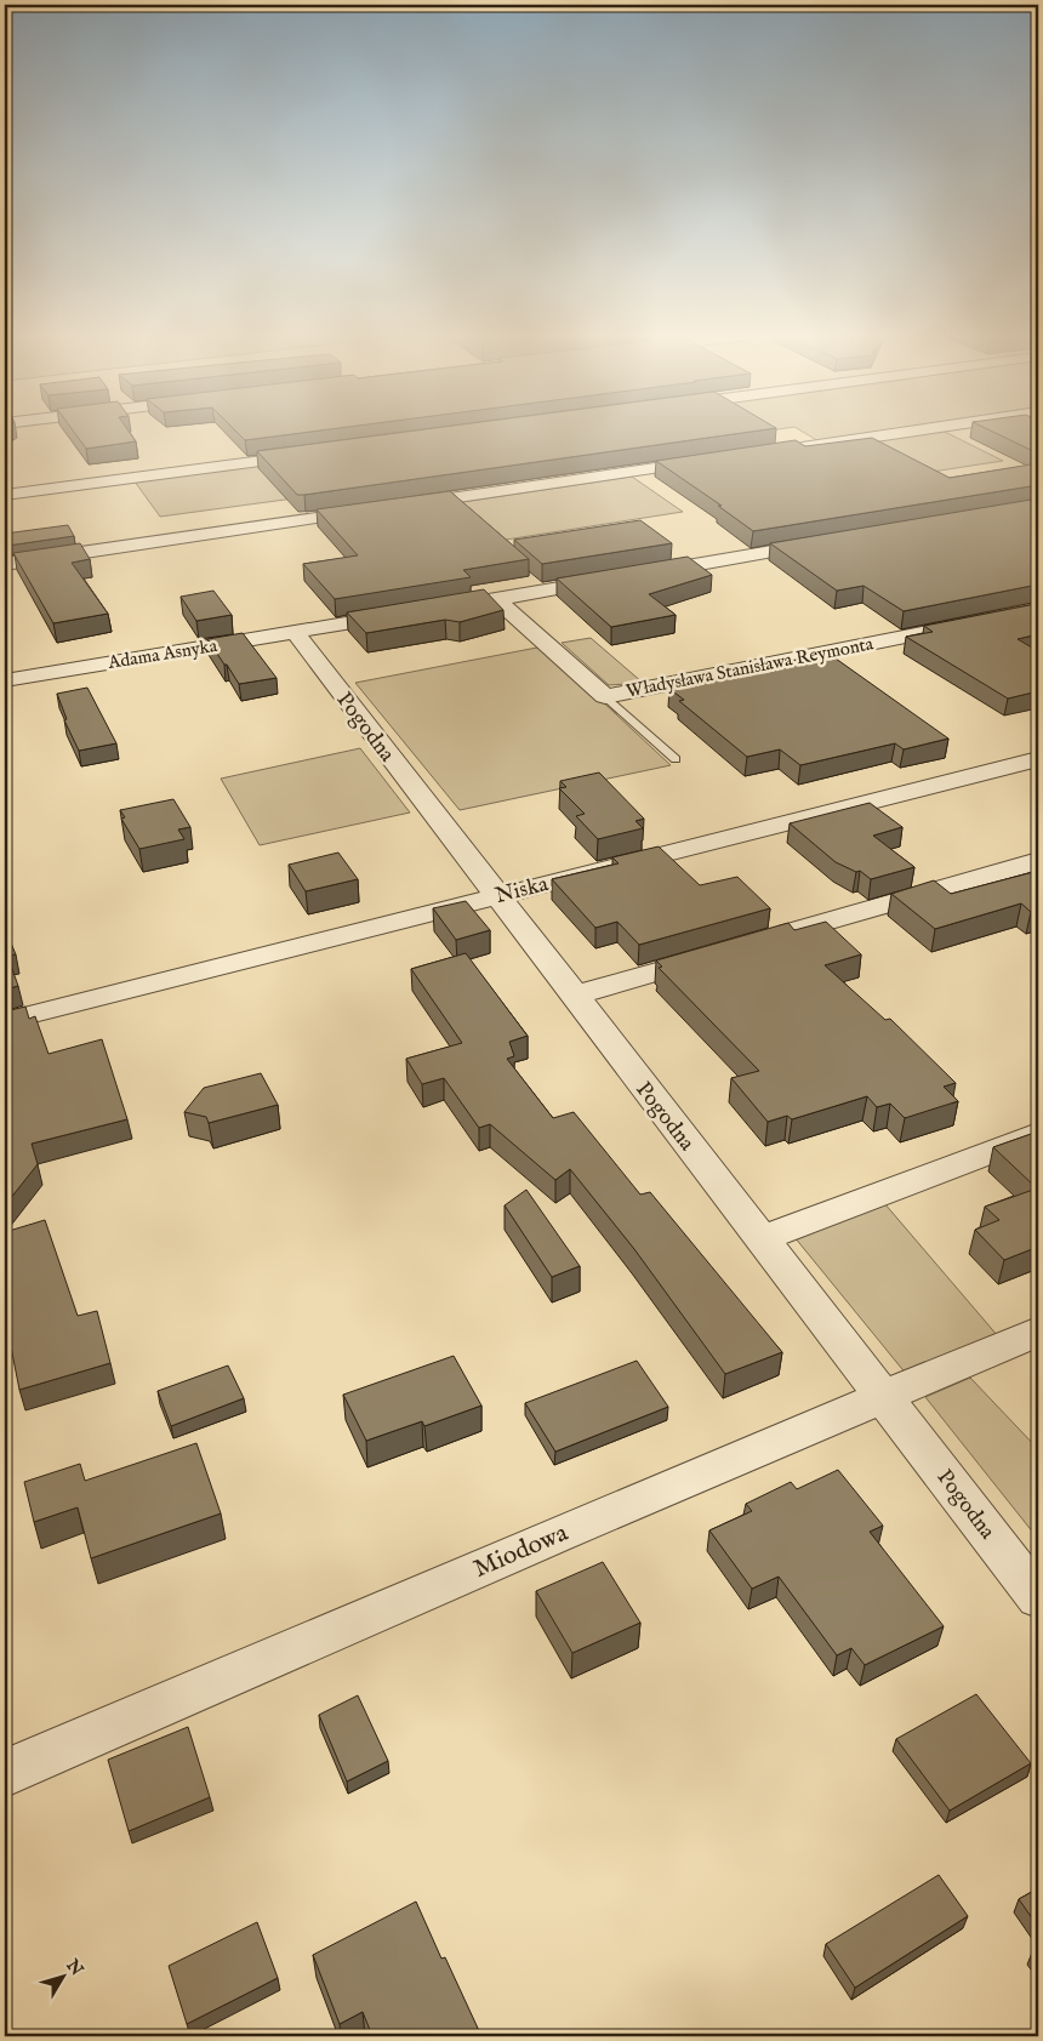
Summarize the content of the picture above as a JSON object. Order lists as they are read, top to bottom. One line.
{"streets":{"street":["Adama Asnyka","Władysława Stanisława Reymonta","Pogodna","Niska","Miodowa"]},"crossings":[["Adama Asnyka","Pogodna"],["Pogodna","Niska"],["Pogodna","Miodowa"]],"north":"top right"}
